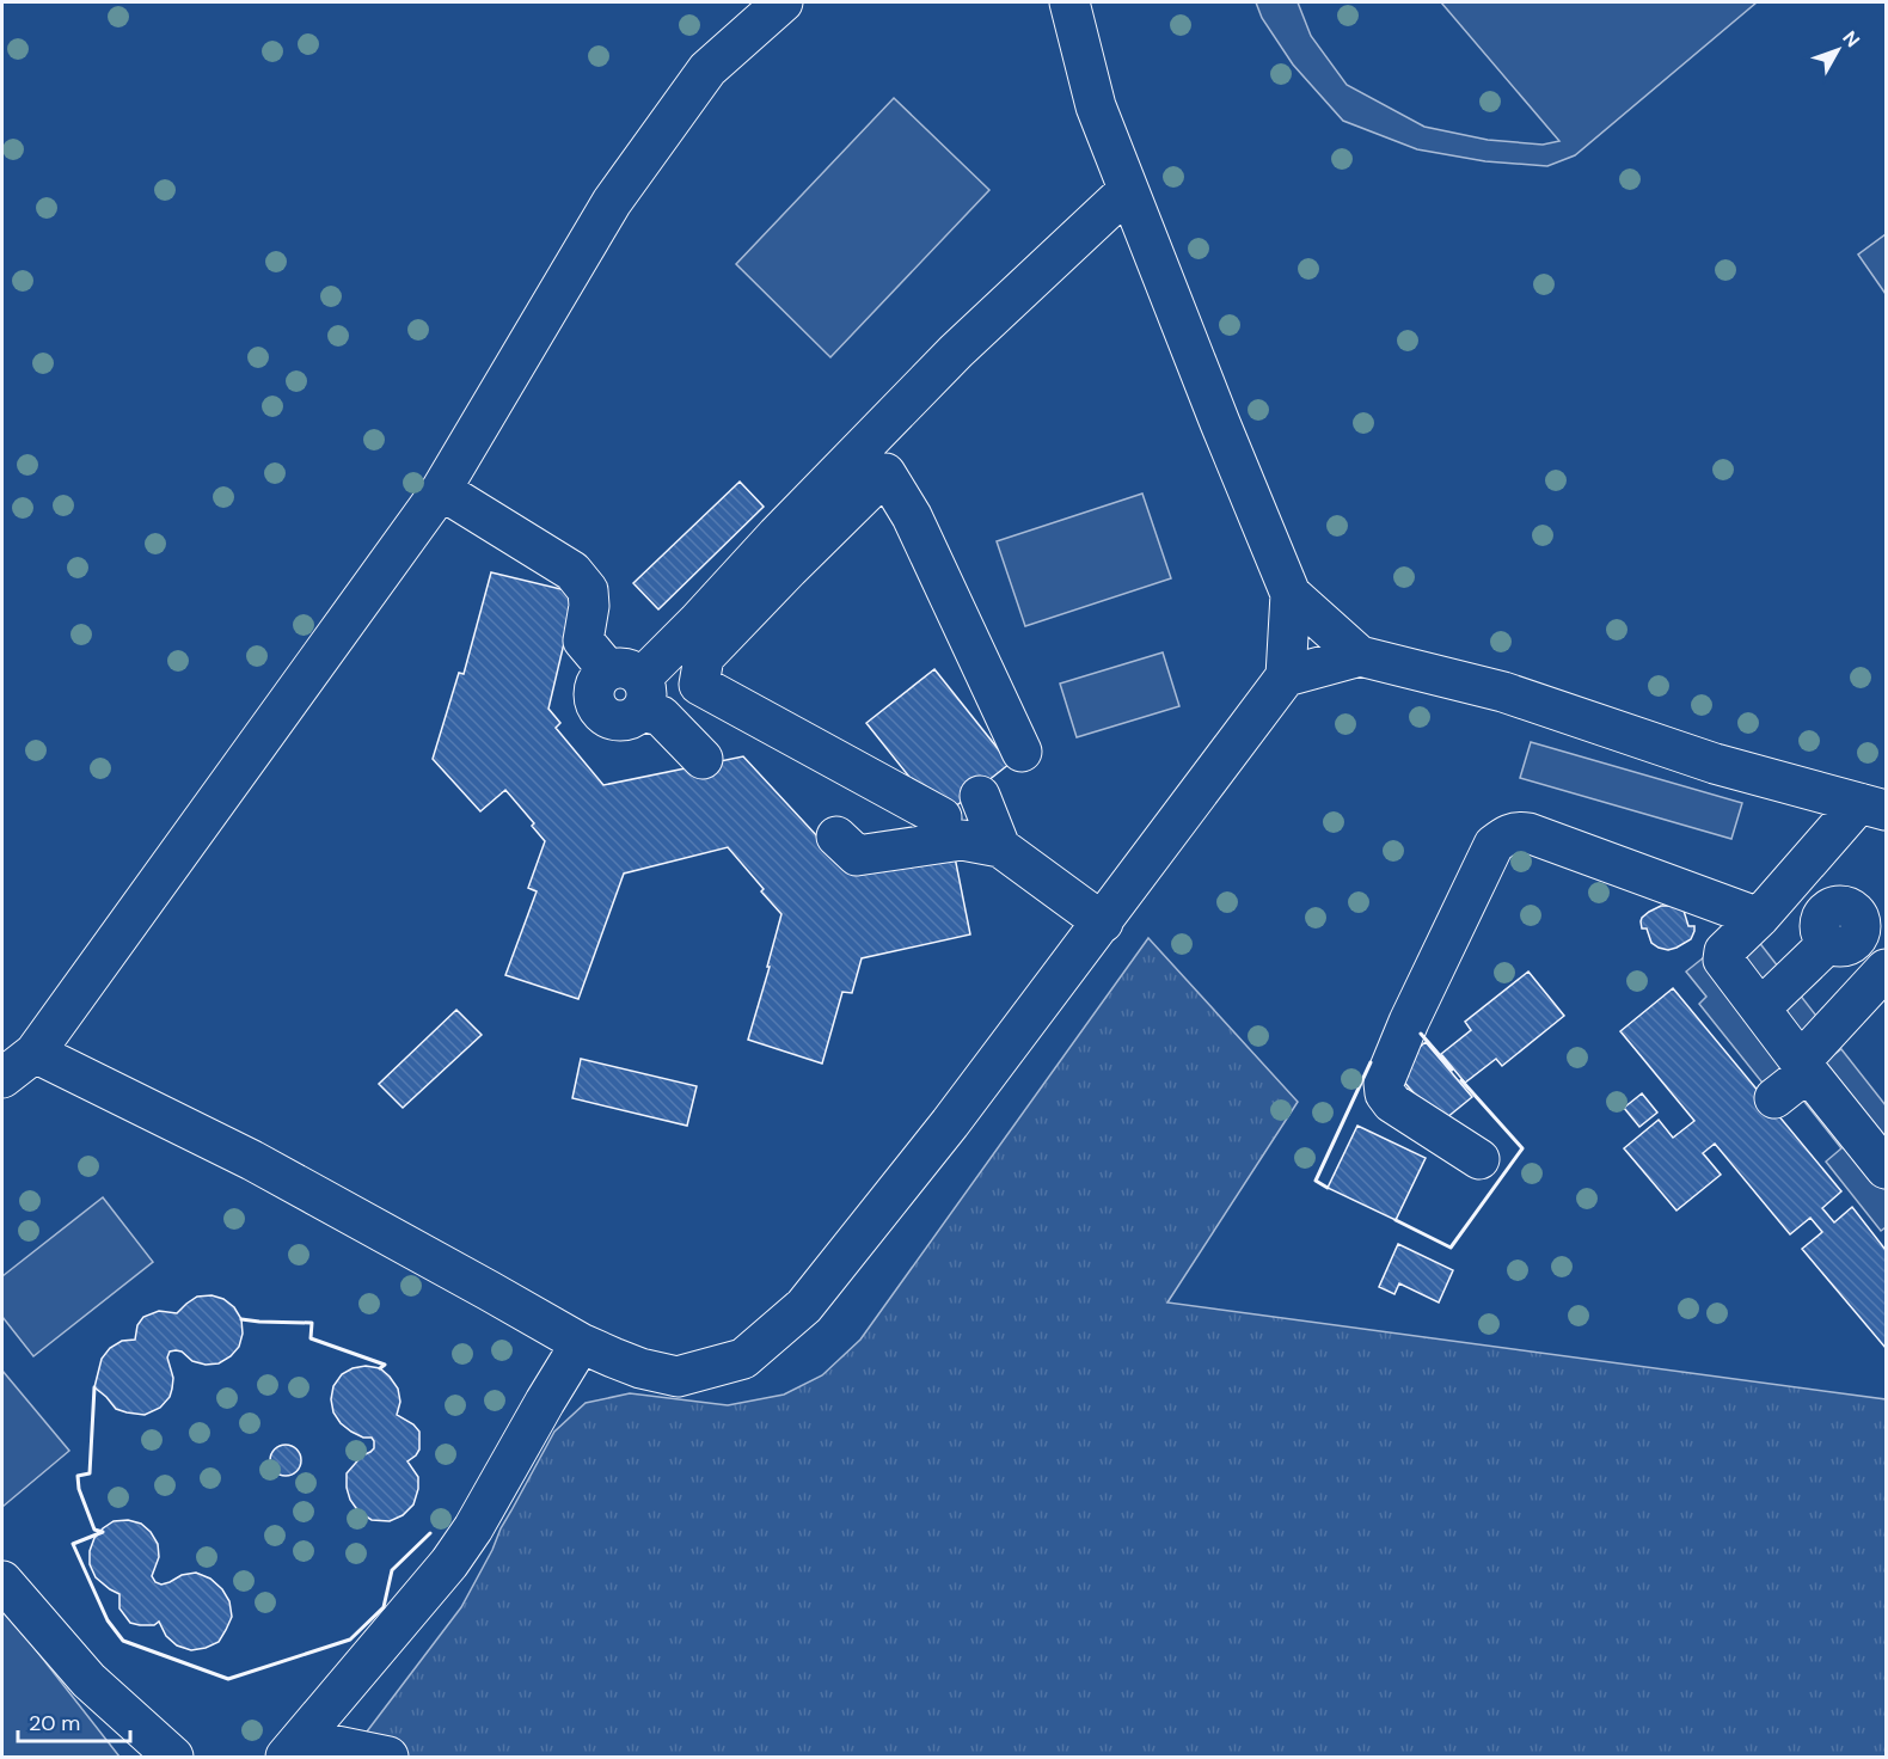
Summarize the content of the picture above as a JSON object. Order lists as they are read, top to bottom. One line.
{"scale_bar":"20 m","north":"top right"}
